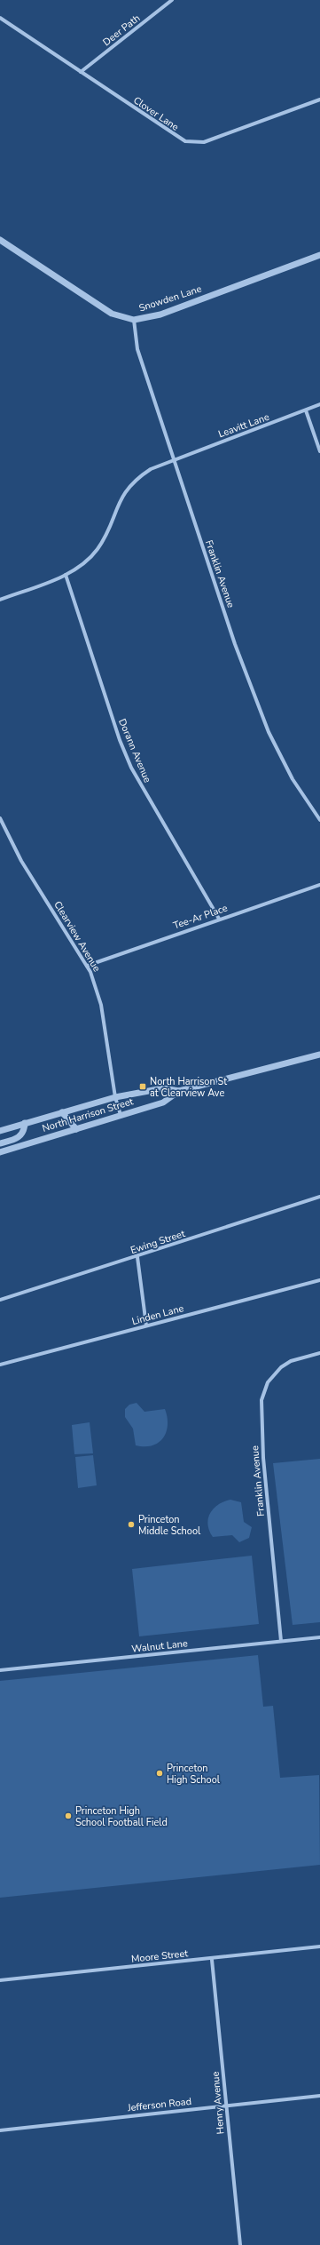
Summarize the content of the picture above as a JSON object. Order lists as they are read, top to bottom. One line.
{"streets":{"street":["Deer Path","Clover Lane","Snowden Lane","Leavitt Lane","Franklin Avenue","Dorann Avenue","Tee-Ar Place","Clearview Avenue","North Harrison Street","Ewing Street","Linden Lane","Walnut Lane","Moore Street","Henry Avenue","Jefferson Road"]},"crossings":[["Deer Path","Clover Lane"],["Snowden Lane","Franklin Avenue"],["Leavitt Lane","Franklin Avenue"],["Leavitt Lane","Dorann Avenue"],["Franklin Avenue","Walnut Lane"],["Dorann Avenue","Tee-Ar Place"],["Tee-Ar Place","Clearview Avenue"],["Clearview Avenue","North Harrison Street"],["Moore Street","Henry Avenue"],["Henry Avenue","Jefferson Road"]],"places":{"transit":["North Harrison St at Clearview Ave"],"other":["Princeton Middle School","Princeton High School","Princeton High School Football Field"]}}
